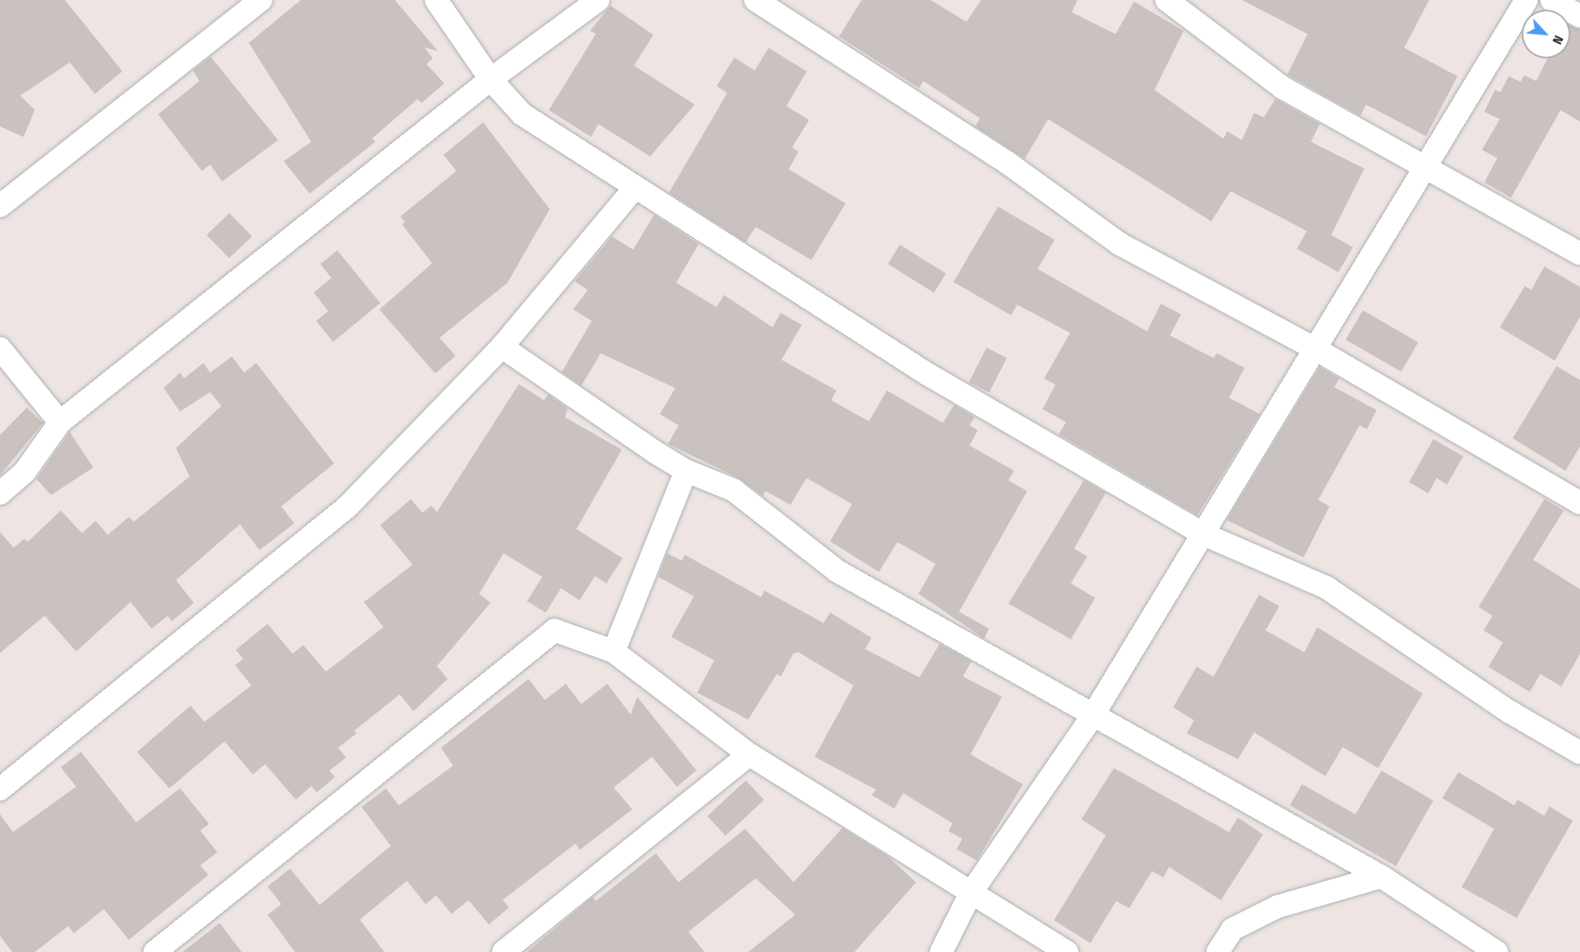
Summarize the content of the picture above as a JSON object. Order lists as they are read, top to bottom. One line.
{"north":"bottom right"}
